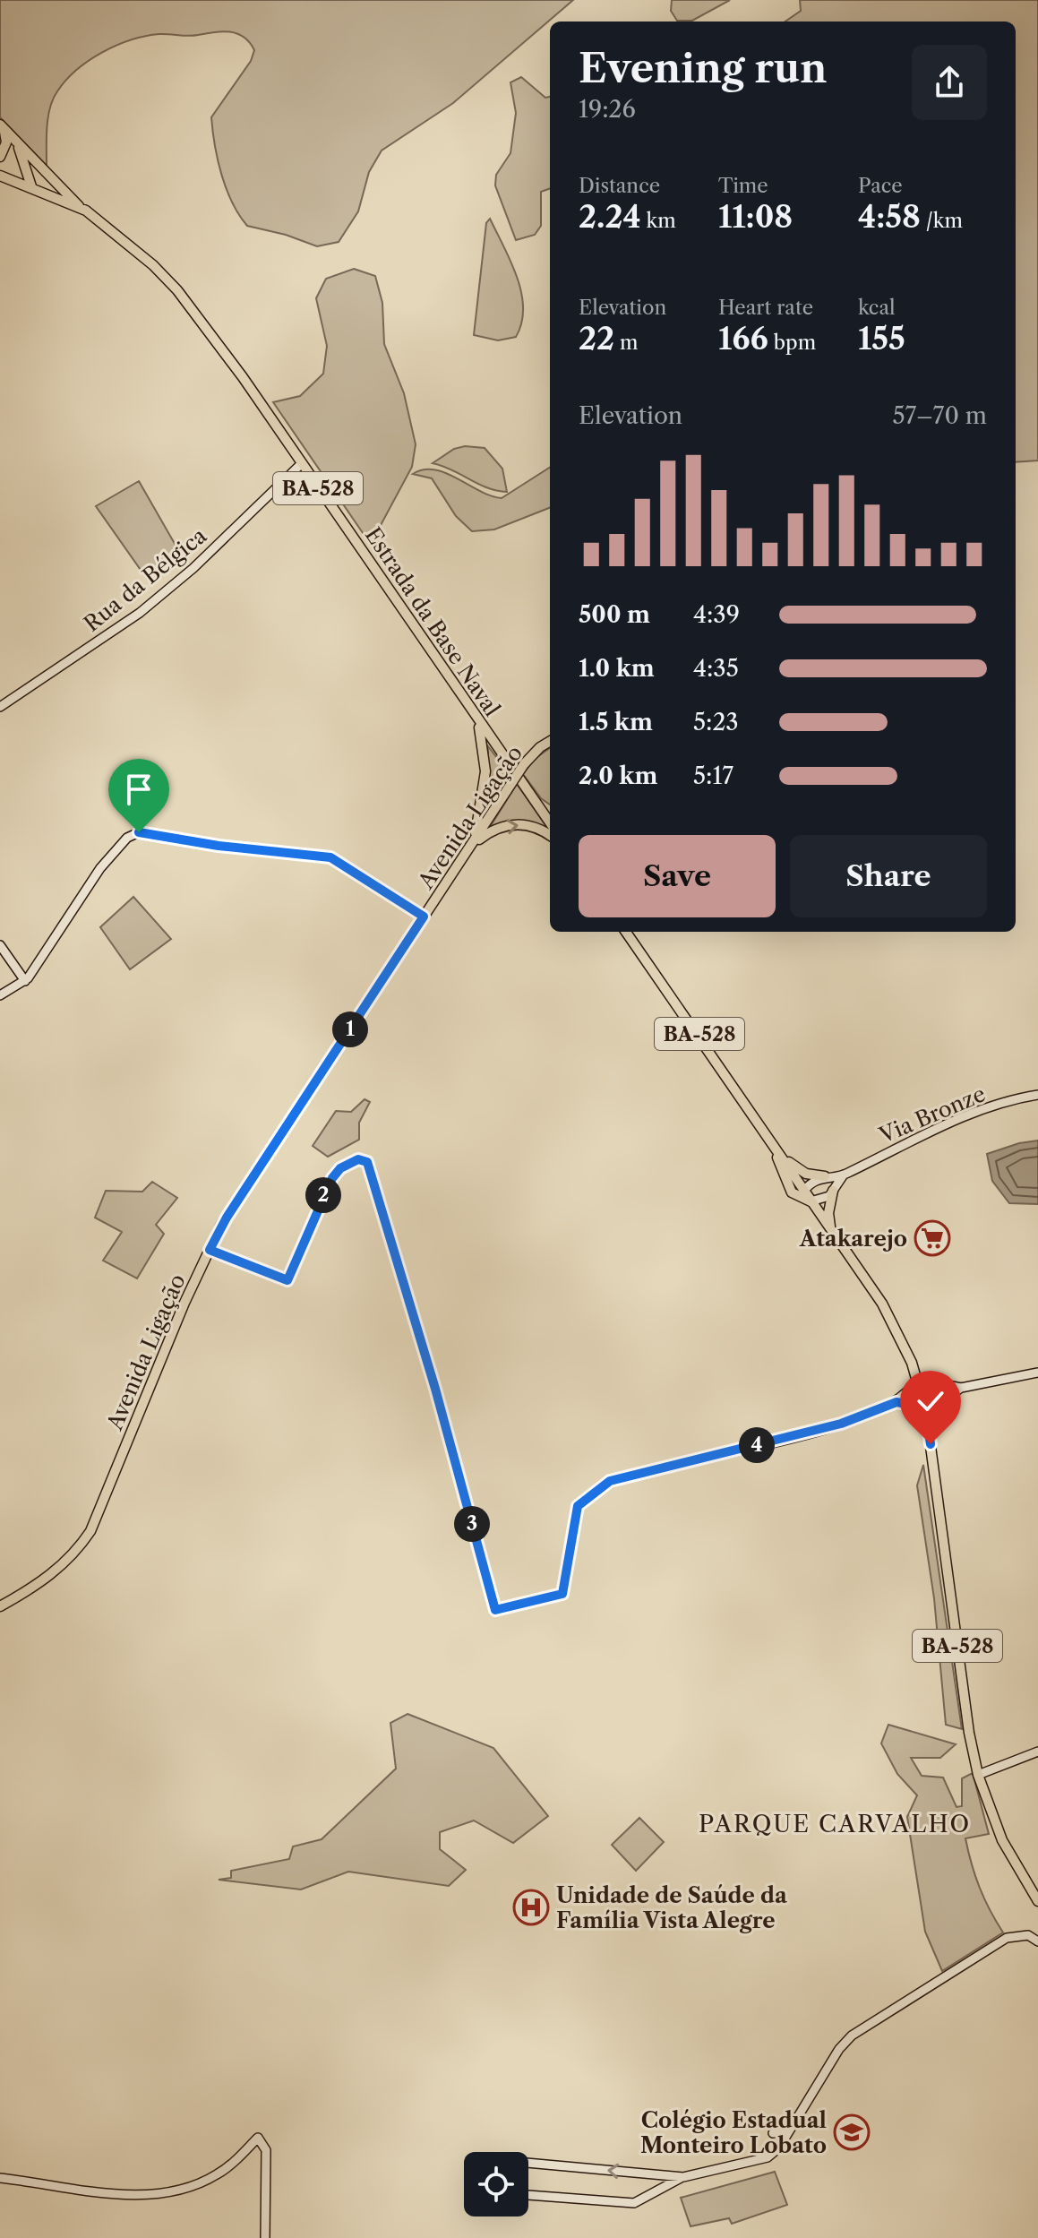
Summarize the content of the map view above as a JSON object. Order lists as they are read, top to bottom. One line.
{"streets":{"main road":["BA-528","Rua da Bélgica","Estrada da Base Naval","Avenida Ligação","Via Bronze"]},"crossings":[["BA-528","Estrada da Base Naval"],["BA-528","Via Bronze"],["Rua da Bélgica","Estrada da Base Naval"]],"districts":["PARQUE CARVALHO"],"places":{"supermarket":["Atakarejo"],"hospital":["Unidade de Saúde da Família Vista Alegre"],"school or university":["Colégio Estadual Monteiro Lobato"]},"page":{"heading":["Evening run","19:26"],"stats":[["Distance","2.24 km"],["Time","11:08"],["Pace","4:58 /km"],["Elevation","22 m"],["Heart rate","166 bpm"],["kcal","155"]],"chart":["Elevation","57–70 m"],"list":[{"name":"500 m","note":"4:39"},{"name":"1.0 km","note":"4:35"},{"name":"1.5 km","note":"5:23"},{"name":"2.0 km","note":"5:17"}],"buttons":["Save","Share"],"pins":["1","2","4","3"]}}
